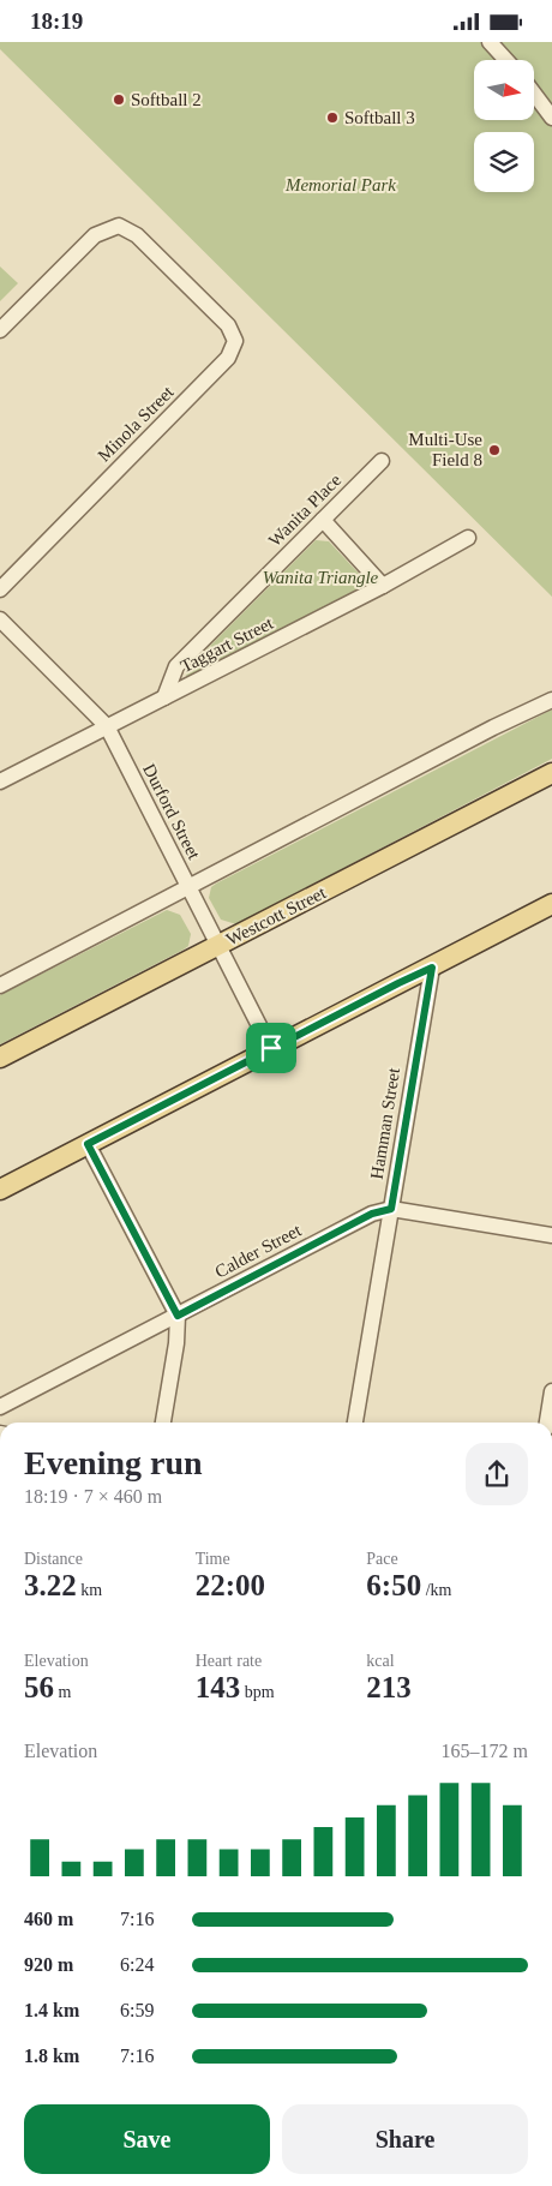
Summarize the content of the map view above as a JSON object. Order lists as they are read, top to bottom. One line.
{"streets":{"main road":["Westcott Street"],"street":["Minola Street","Wanita Place","Taggart Street","Durford Street","Hamman Street","Calder Street"]},"crossings":[["Wanita Place","Taggart Street"],["Taggart Street","Durford Street"],["Durford Street","Westcott Street"],["Hamman Street","Calder Street"]],"parks":["Memorial Park","Wanita Triangle"],"places":["Softball 2","Softball 3","Multi-Use Field 8"],"north":"right","page":{"status":"18:19","heading":["Evening run","18:19 · 7 × 460 m"],"stats":[["Distance","3.22 km"],["Time","22:00"],["Pace","6:50 /km"],["Elevation","56 m"],["Heart rate","143 bpm"],["kcal","213"]],"chart":["Elevation","165–172 m"],"list":[{"name":"460 m","note":"7:16"},{"name":"920 m","note":"6:24"},{"name":"1.4 km","note":"6:59"},{"name":"1.8 km","note":"7:16"}],"buttons":["Save","Share"]}}
